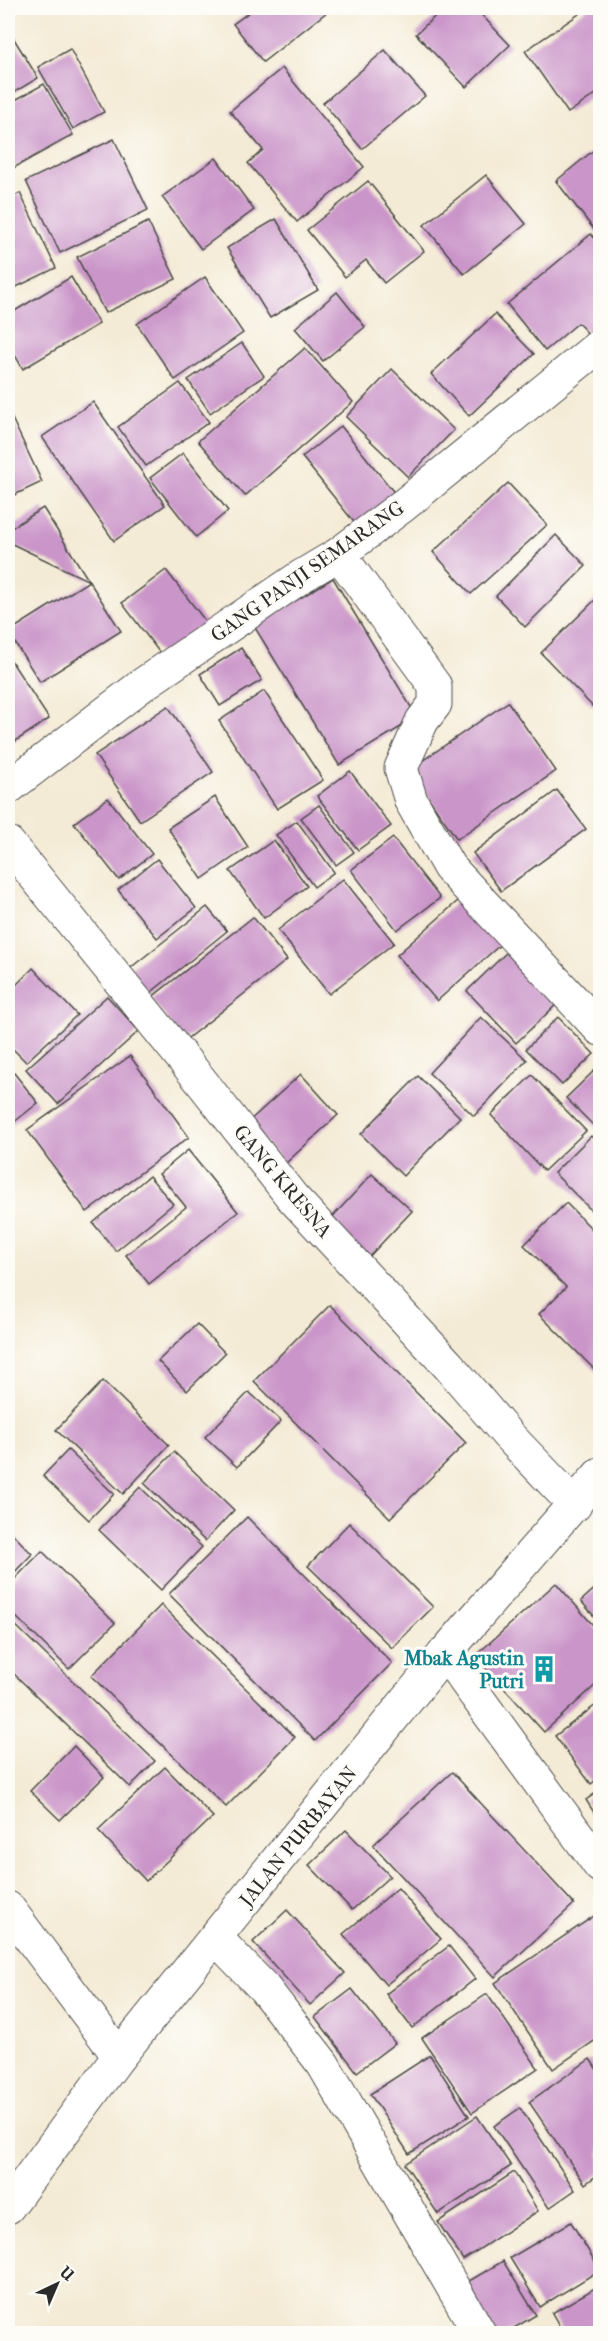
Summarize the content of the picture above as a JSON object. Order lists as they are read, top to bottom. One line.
{"streets":{"street":["GANG PANJI SEMARANG","GANG KRESNA","JALAN PURBAYAN"]},"crossings":[["GANG KRESNA","JALAN PURBAYAN"]],"places":{"building":["Mbak Agustin Putri"]},"north":"top right"}
